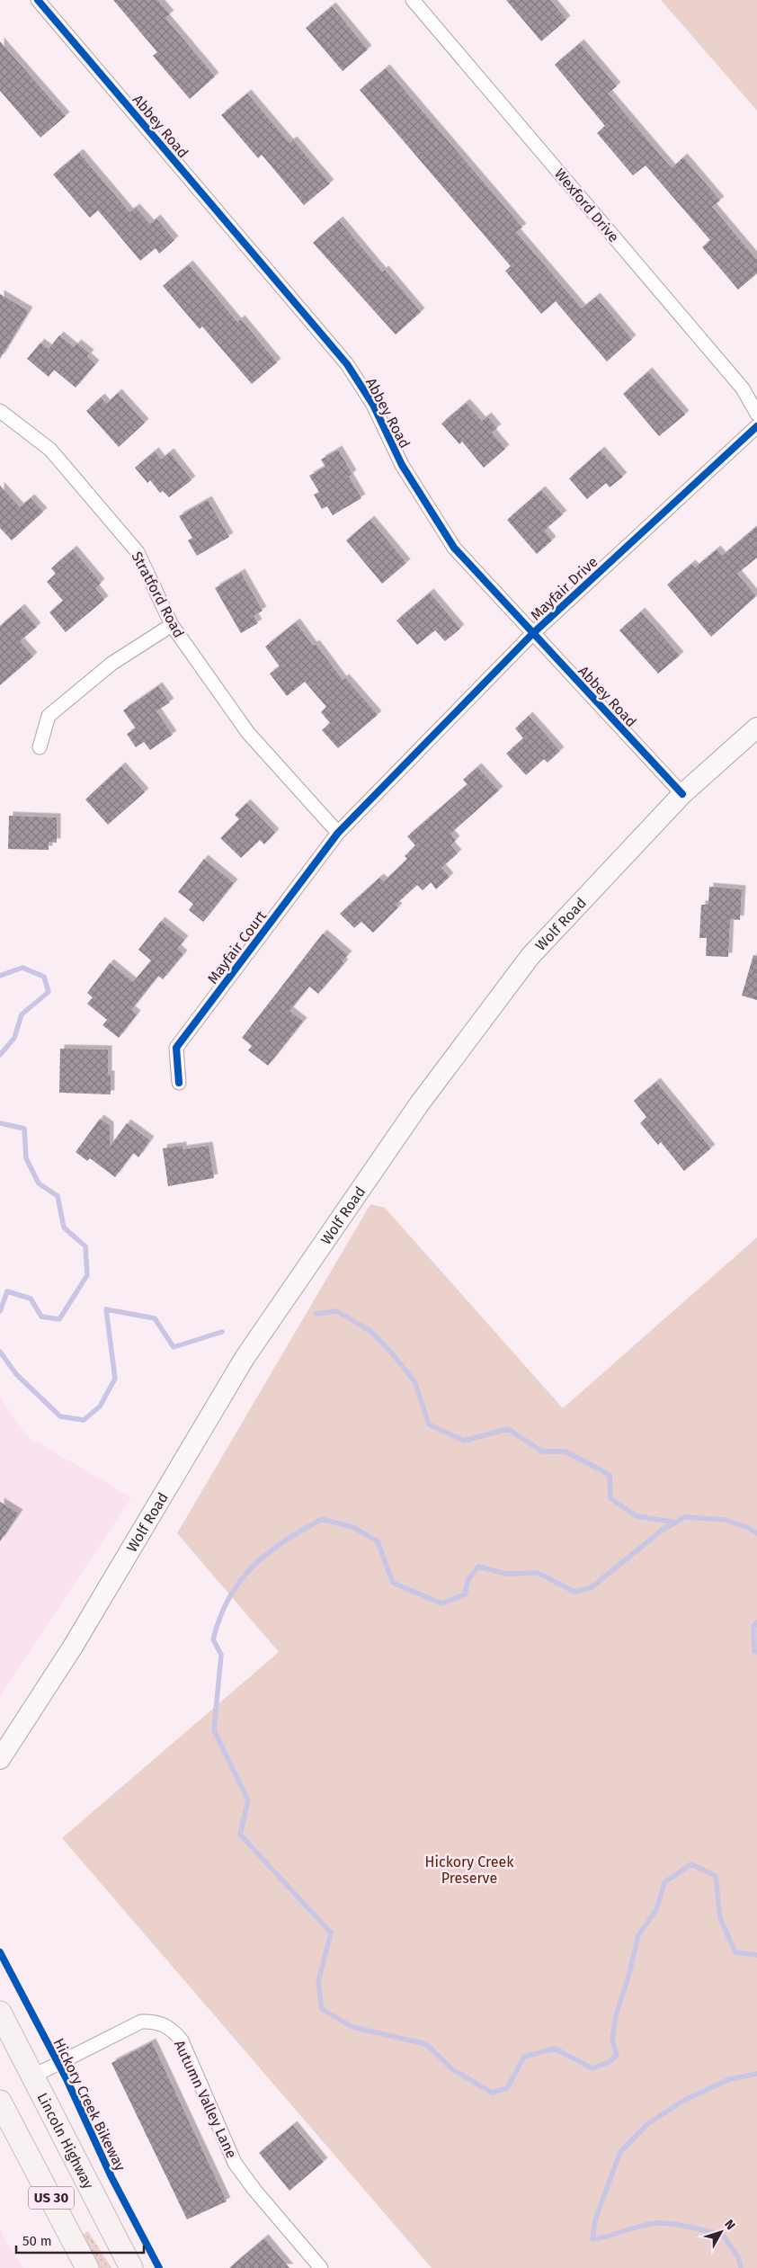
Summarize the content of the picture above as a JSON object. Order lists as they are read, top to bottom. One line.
{"streets":{"main road":["Wolf Road","Lincoln Highway","US 30"],"street":["Abbey Road","Wexford Drive","Mayfair Drive","Stratford Road","Mayfair Court","Autumn Valley Lane"],"cycle path":["Hickory Creek Bikeway"]},"crossings":[["Abbey Road","Mayfair Drive"],["Abbey Road","Wolf Road"],["Mayfair Drive","Stratford Road"],["Mayfair Drive","Mayfair Court"],["Stratford Road","Mayfair Court"],["Autumn Valley Lane","Lincoln Highway"]],"parks":["Hickory Creek Preserve"],"scale_bar":"50 m","north":"top right"}
